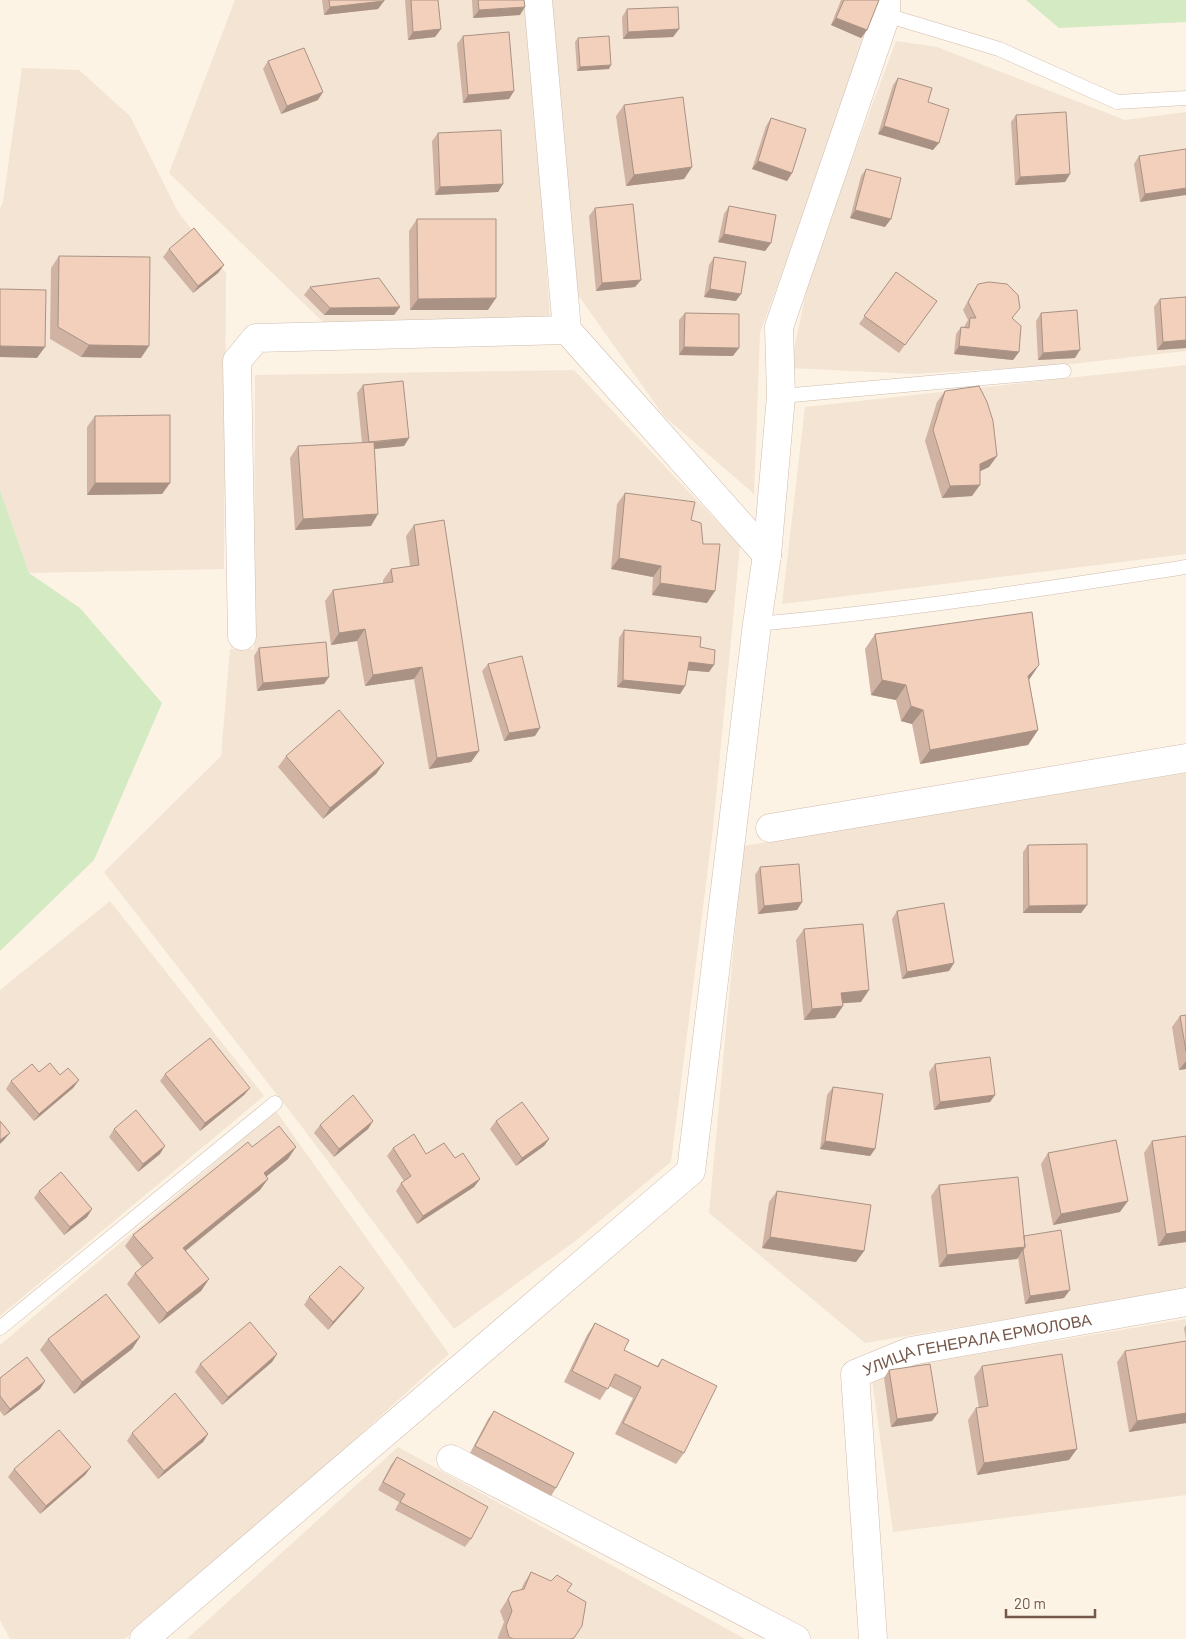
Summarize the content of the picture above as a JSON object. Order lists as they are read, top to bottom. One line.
{"streets":{"street":["УЛИЦА ГЕНЕРАЛА ЕРМОЛОВА"]},"scale_bar":"20 m"}
